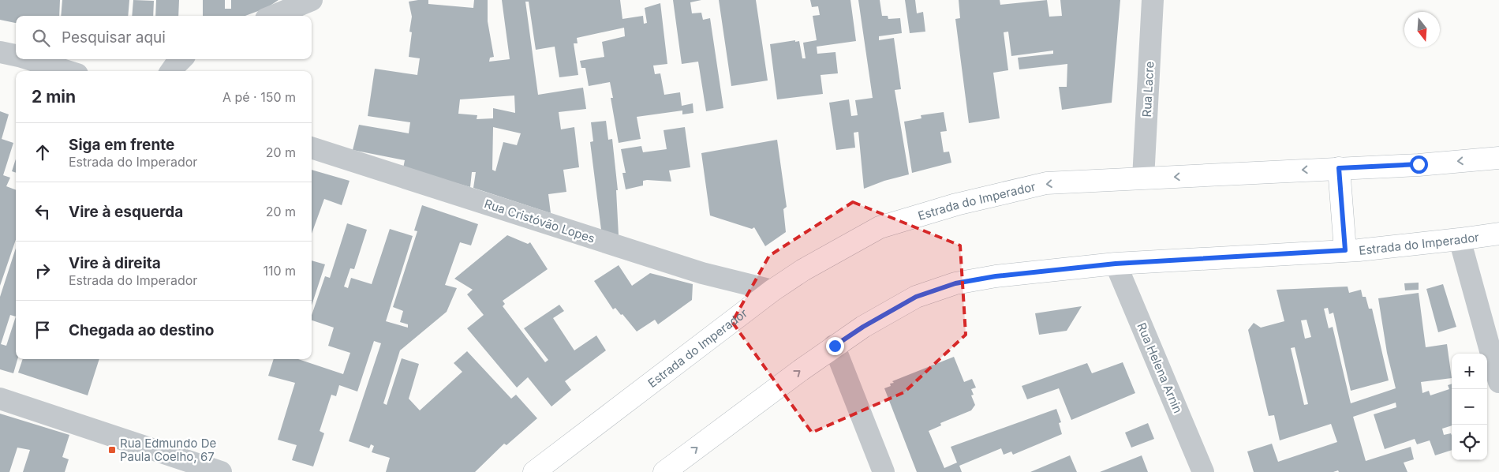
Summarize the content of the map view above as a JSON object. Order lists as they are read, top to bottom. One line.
{"streets":{"main road":["Estrada do Imperador"],"street":["Rua Lacre","Rua Cristóvão Lopes","Rua Helena Arnin"]},"crossings":[["Rua Lacre","Estrada do Imperador"],["Estrada do Imperador","Rua Cristóvão Lopes"],["Estrada do Imperador","Rua Helena Arnin"]],"places":{"transit":["Rua Edmundo De Paula Coelho, 67"]},"north":"bottom","page":{"search":"Pesquisar aqui","heading":["2 min","A pé · 150 m"],"list":[["Siga em frente","Estrada do Imperador","20 m"],["Vire à esquerda","20 m"],["Vire à direita","Estrada do Imperador","110 m"],"Chegada ao destino"],"map_buttons":["+","−"]}}
